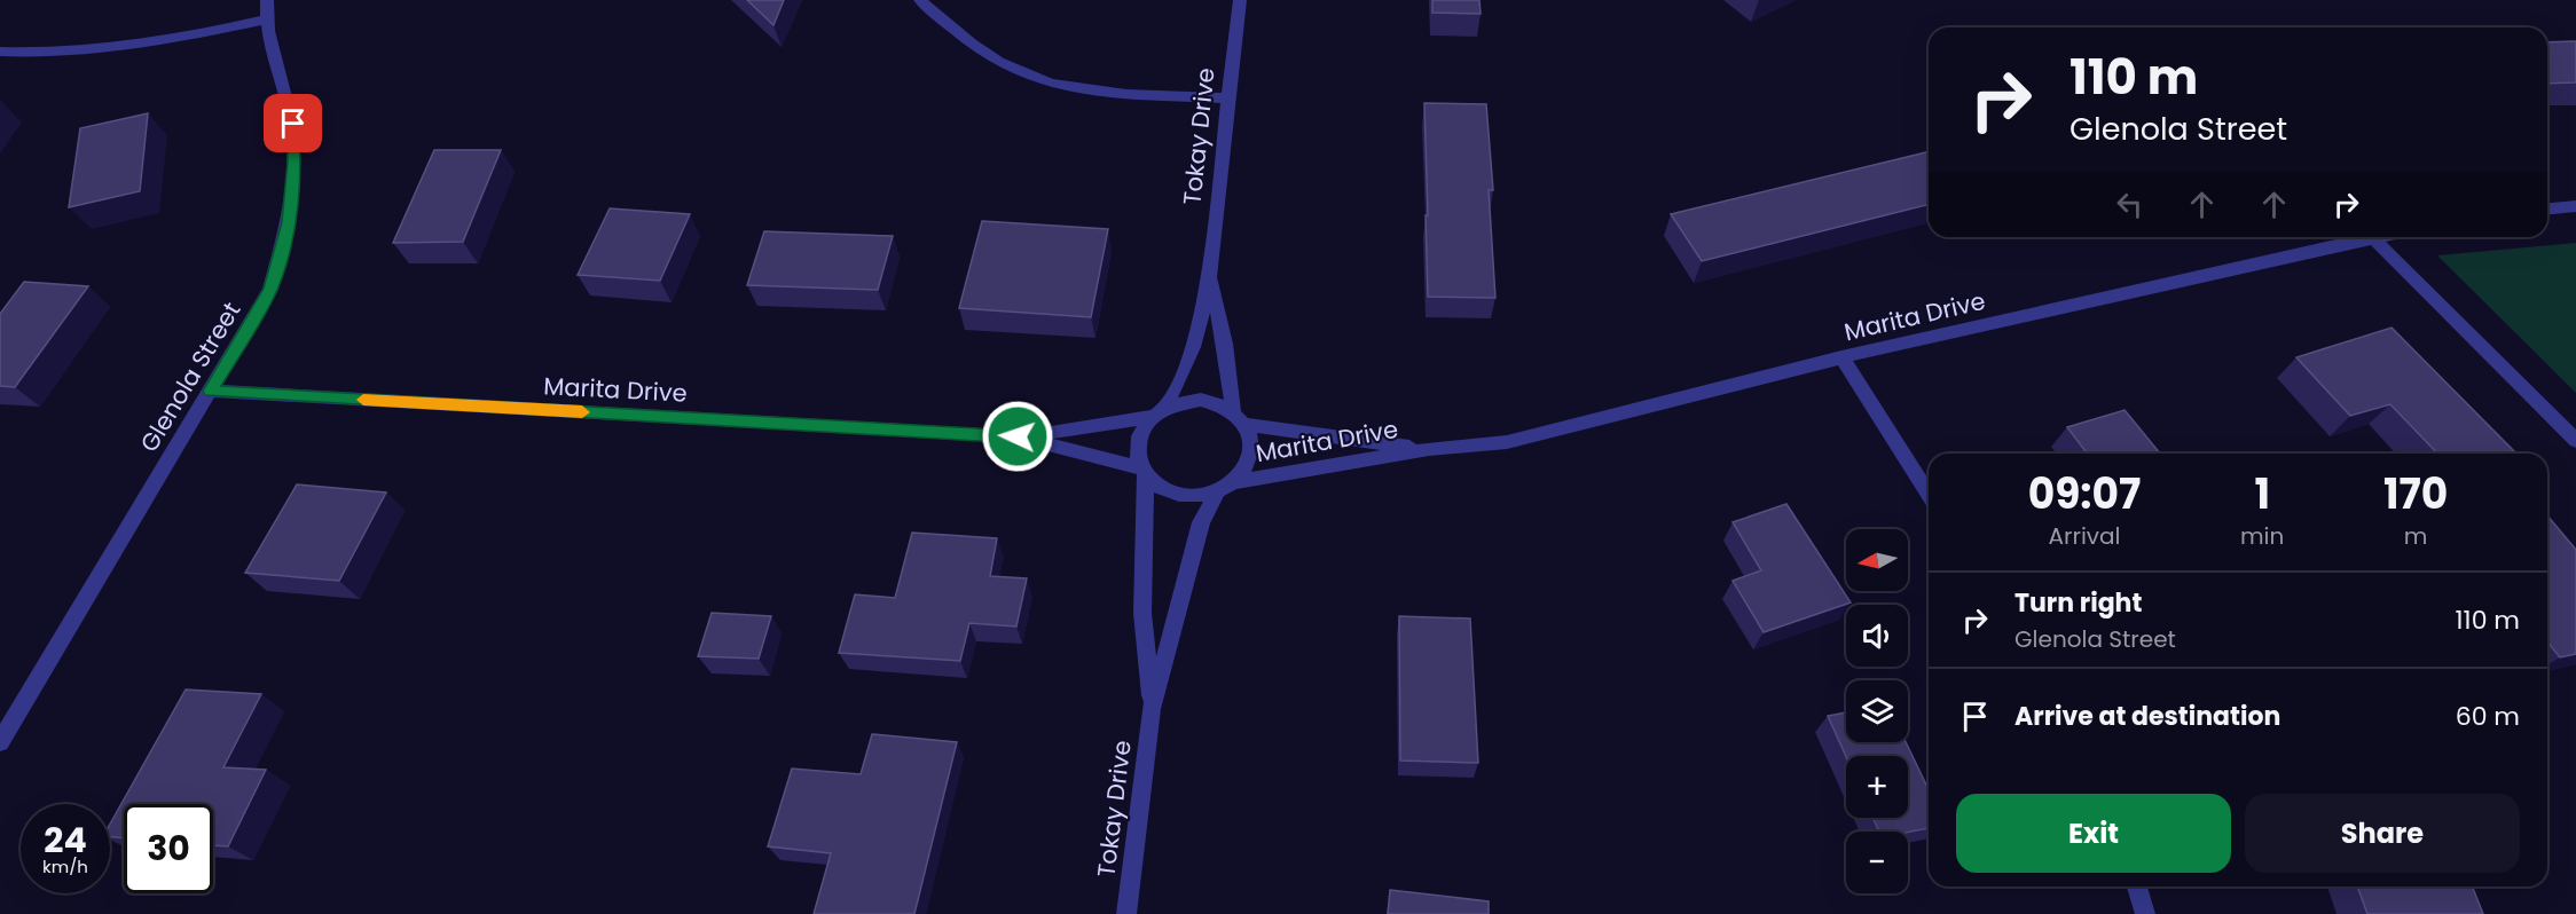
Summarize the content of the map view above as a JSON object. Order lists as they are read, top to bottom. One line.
{"streets":{"street":["Tokay Drive","Marita Drive","Glenola Street"]},"crossings":[["Tokay Drive","Marita Drive"],["Marita Drive","Glenola Street"]],"north":"left","page":{"turn":["110 m","Glenola Street"],"eta":["09:07","Arrival","1","min","170","m"],"map_buttons":["+","−"],"list":[{"name":"Turn right","note":"Glenola Street","value":"110 m"},{"name":"Arrive at destination","value":"60 m"}],"buttons":["Exit","Share"],"speed":"24 km/h","limit":"30"}}
